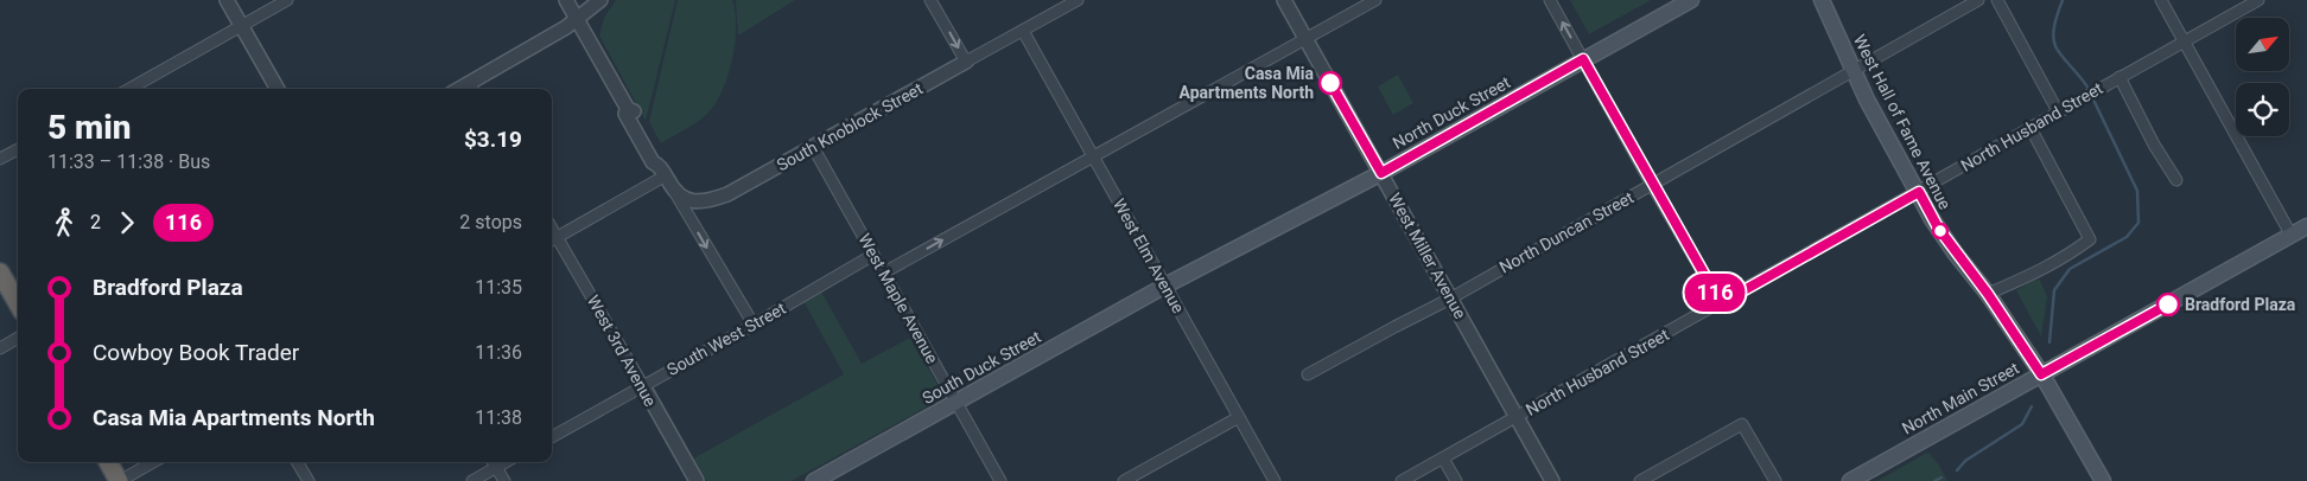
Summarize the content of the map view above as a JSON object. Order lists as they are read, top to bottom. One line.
{"streets":{"main road":["North Duck Street","West Hall of Fame Avenue","South Duck Street","North Main Street"],"street":["South Knoblock Street","North Husband Street","North Duncan Street","West Elm Avenue","West Miller Avenue","West Maple Avenue","South West Street","West 3rd Avenue"]},"crossings":[["North Duck Street","West Elm Avenue"],["North Duck Street","West Miller Avenue"],["North Duck Street","South Duck Street"],["West Hall of Fame Avenue","North Husband Street"],["West Hall of Fame Avenue","North Duncan Street"],["West Hall of Fame Avenue","North Main Street"],["South Knoblock Street","West Elm Avenue"],["South Knoblock Street","West Maple Avenue"],["North Husband Street","West Miller Avenue"],["North Duncan Street","West Miller Avenue"],["West Elm Avenue","South Duck Street"],["West Maple Avenue","South West Street"],["West Maple Avenue","South Duck Street"],["South West Street","West 3rd Avenue"]],"places":["Casa Mia Apartments North","Bradford Plaza"],"lines":["bus line 116"],"north":"top right","page":{"on_map":"116","heading":["5 min","11:33 – 11:38 · Bus","$3.19"],"legs":["2","116","2 stops"],"list":[{"name":"Bradford Plaza","value":"11:35"},{"name":"Cowboy Book Trader","value":"11:36"},{"name":"Casa Mia Apartments North","value":"11:38"}]}}
